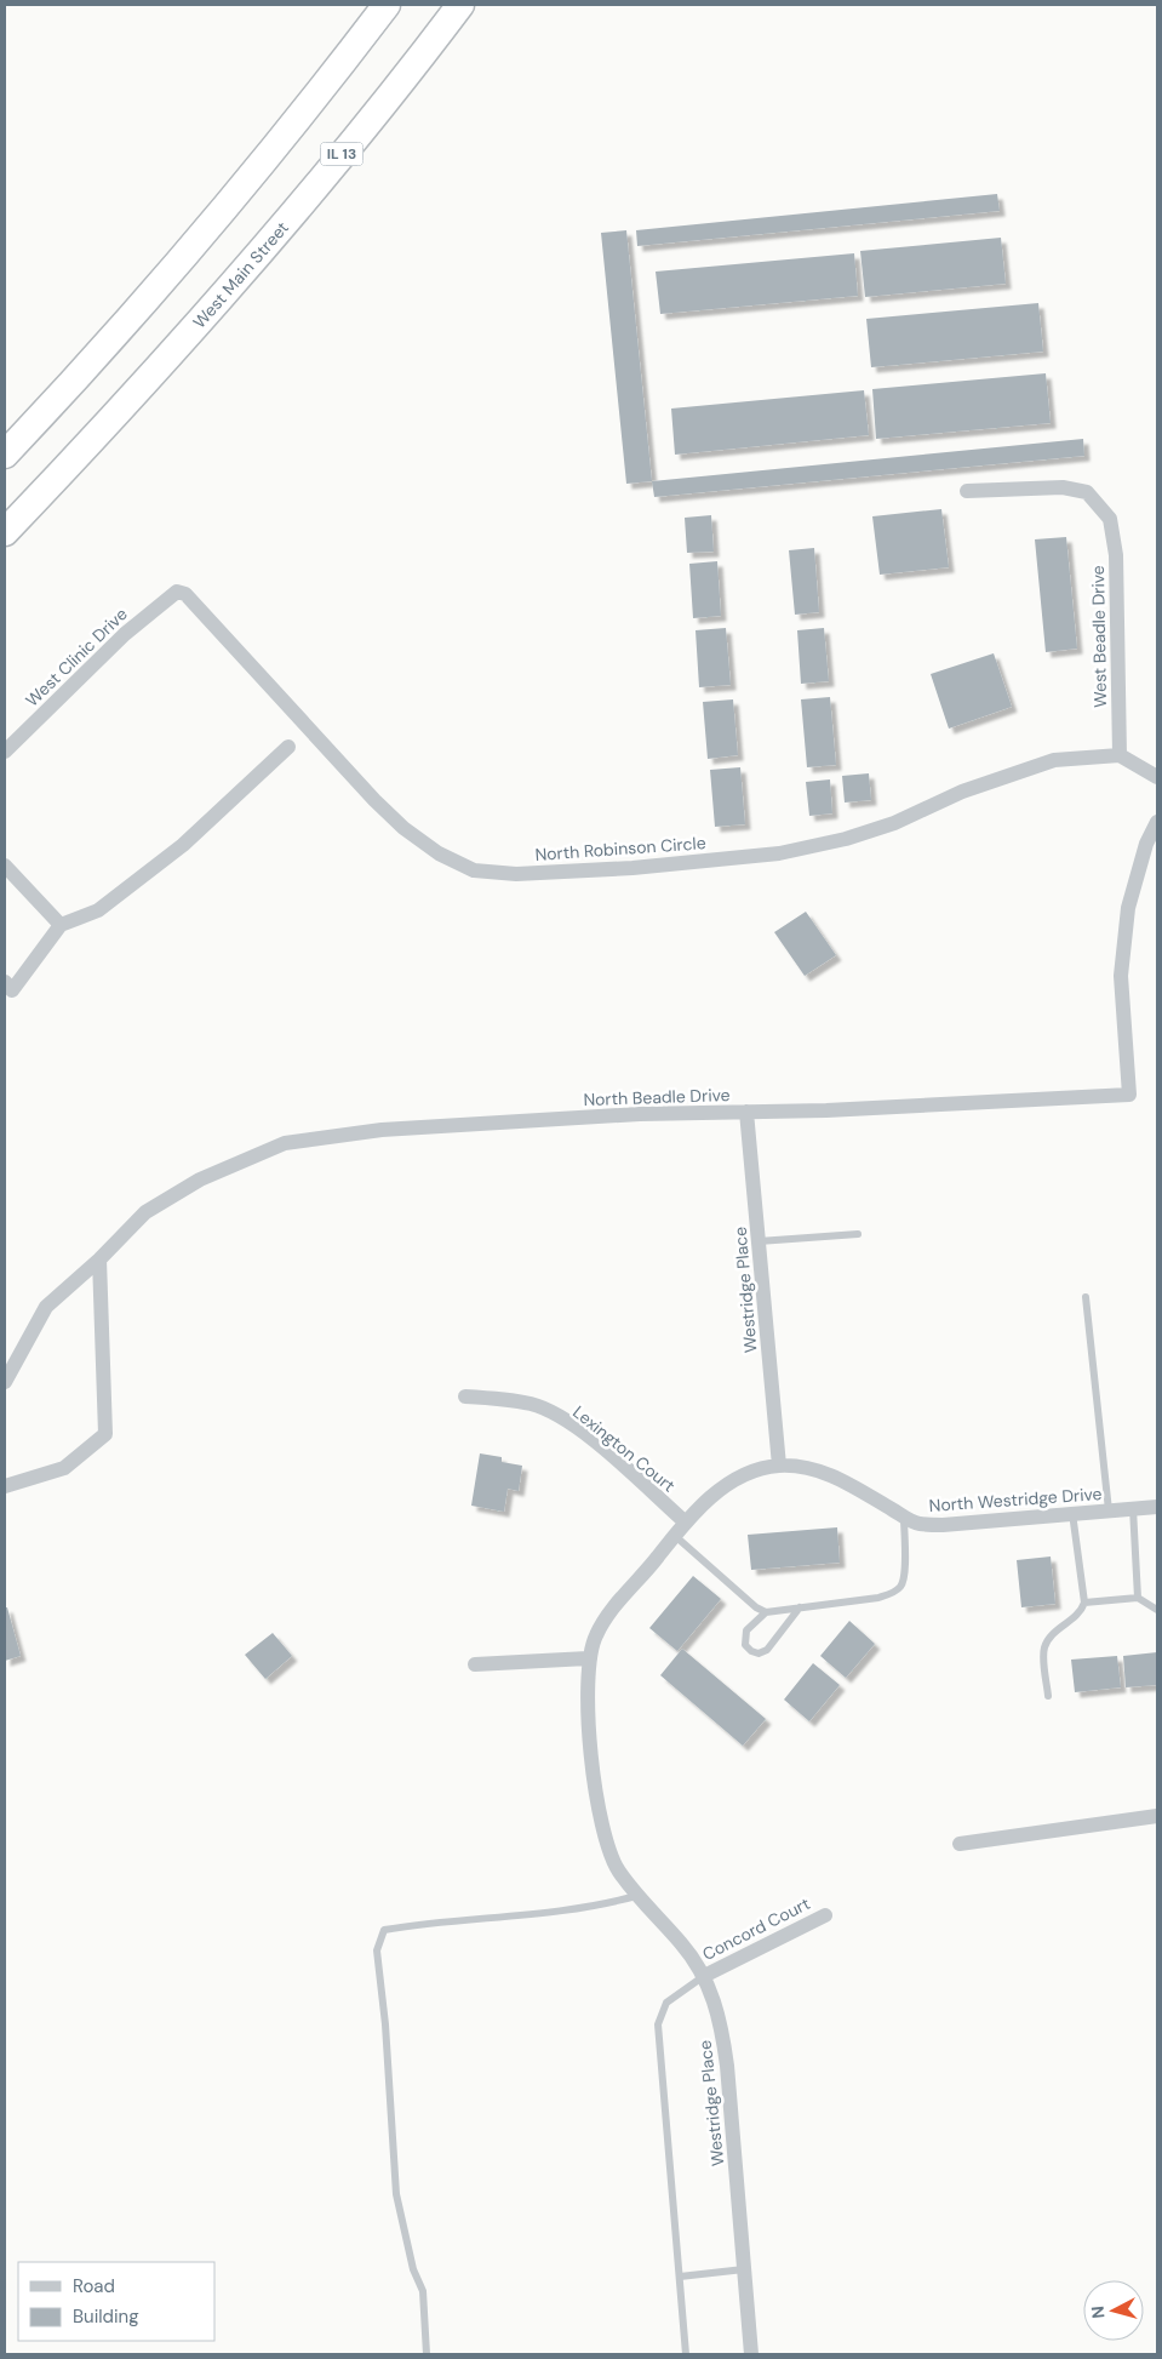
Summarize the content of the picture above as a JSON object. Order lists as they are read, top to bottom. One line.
{"streets":{"highway":["IL 13","West Main Street"],"street":["West Beadle Drive","West Clinic Drive","North Robinson Circle","North Beadle Drive","Westridge Place","Lexington Court","North Westridge Drive","Concord Court"]},"crossings":[["West Beadle Drive","North Robinson Circle"],["West Clinic Drive","North Robinson Circle"],["North Beadle Drive","Westridge Place"],["Westridge Place","North Westridge Drive"],["Westridge Place","Concord Court"],["Lexington Court","North Westridge Drive"]],"legend":["Road","Building"],"north":"left"}
